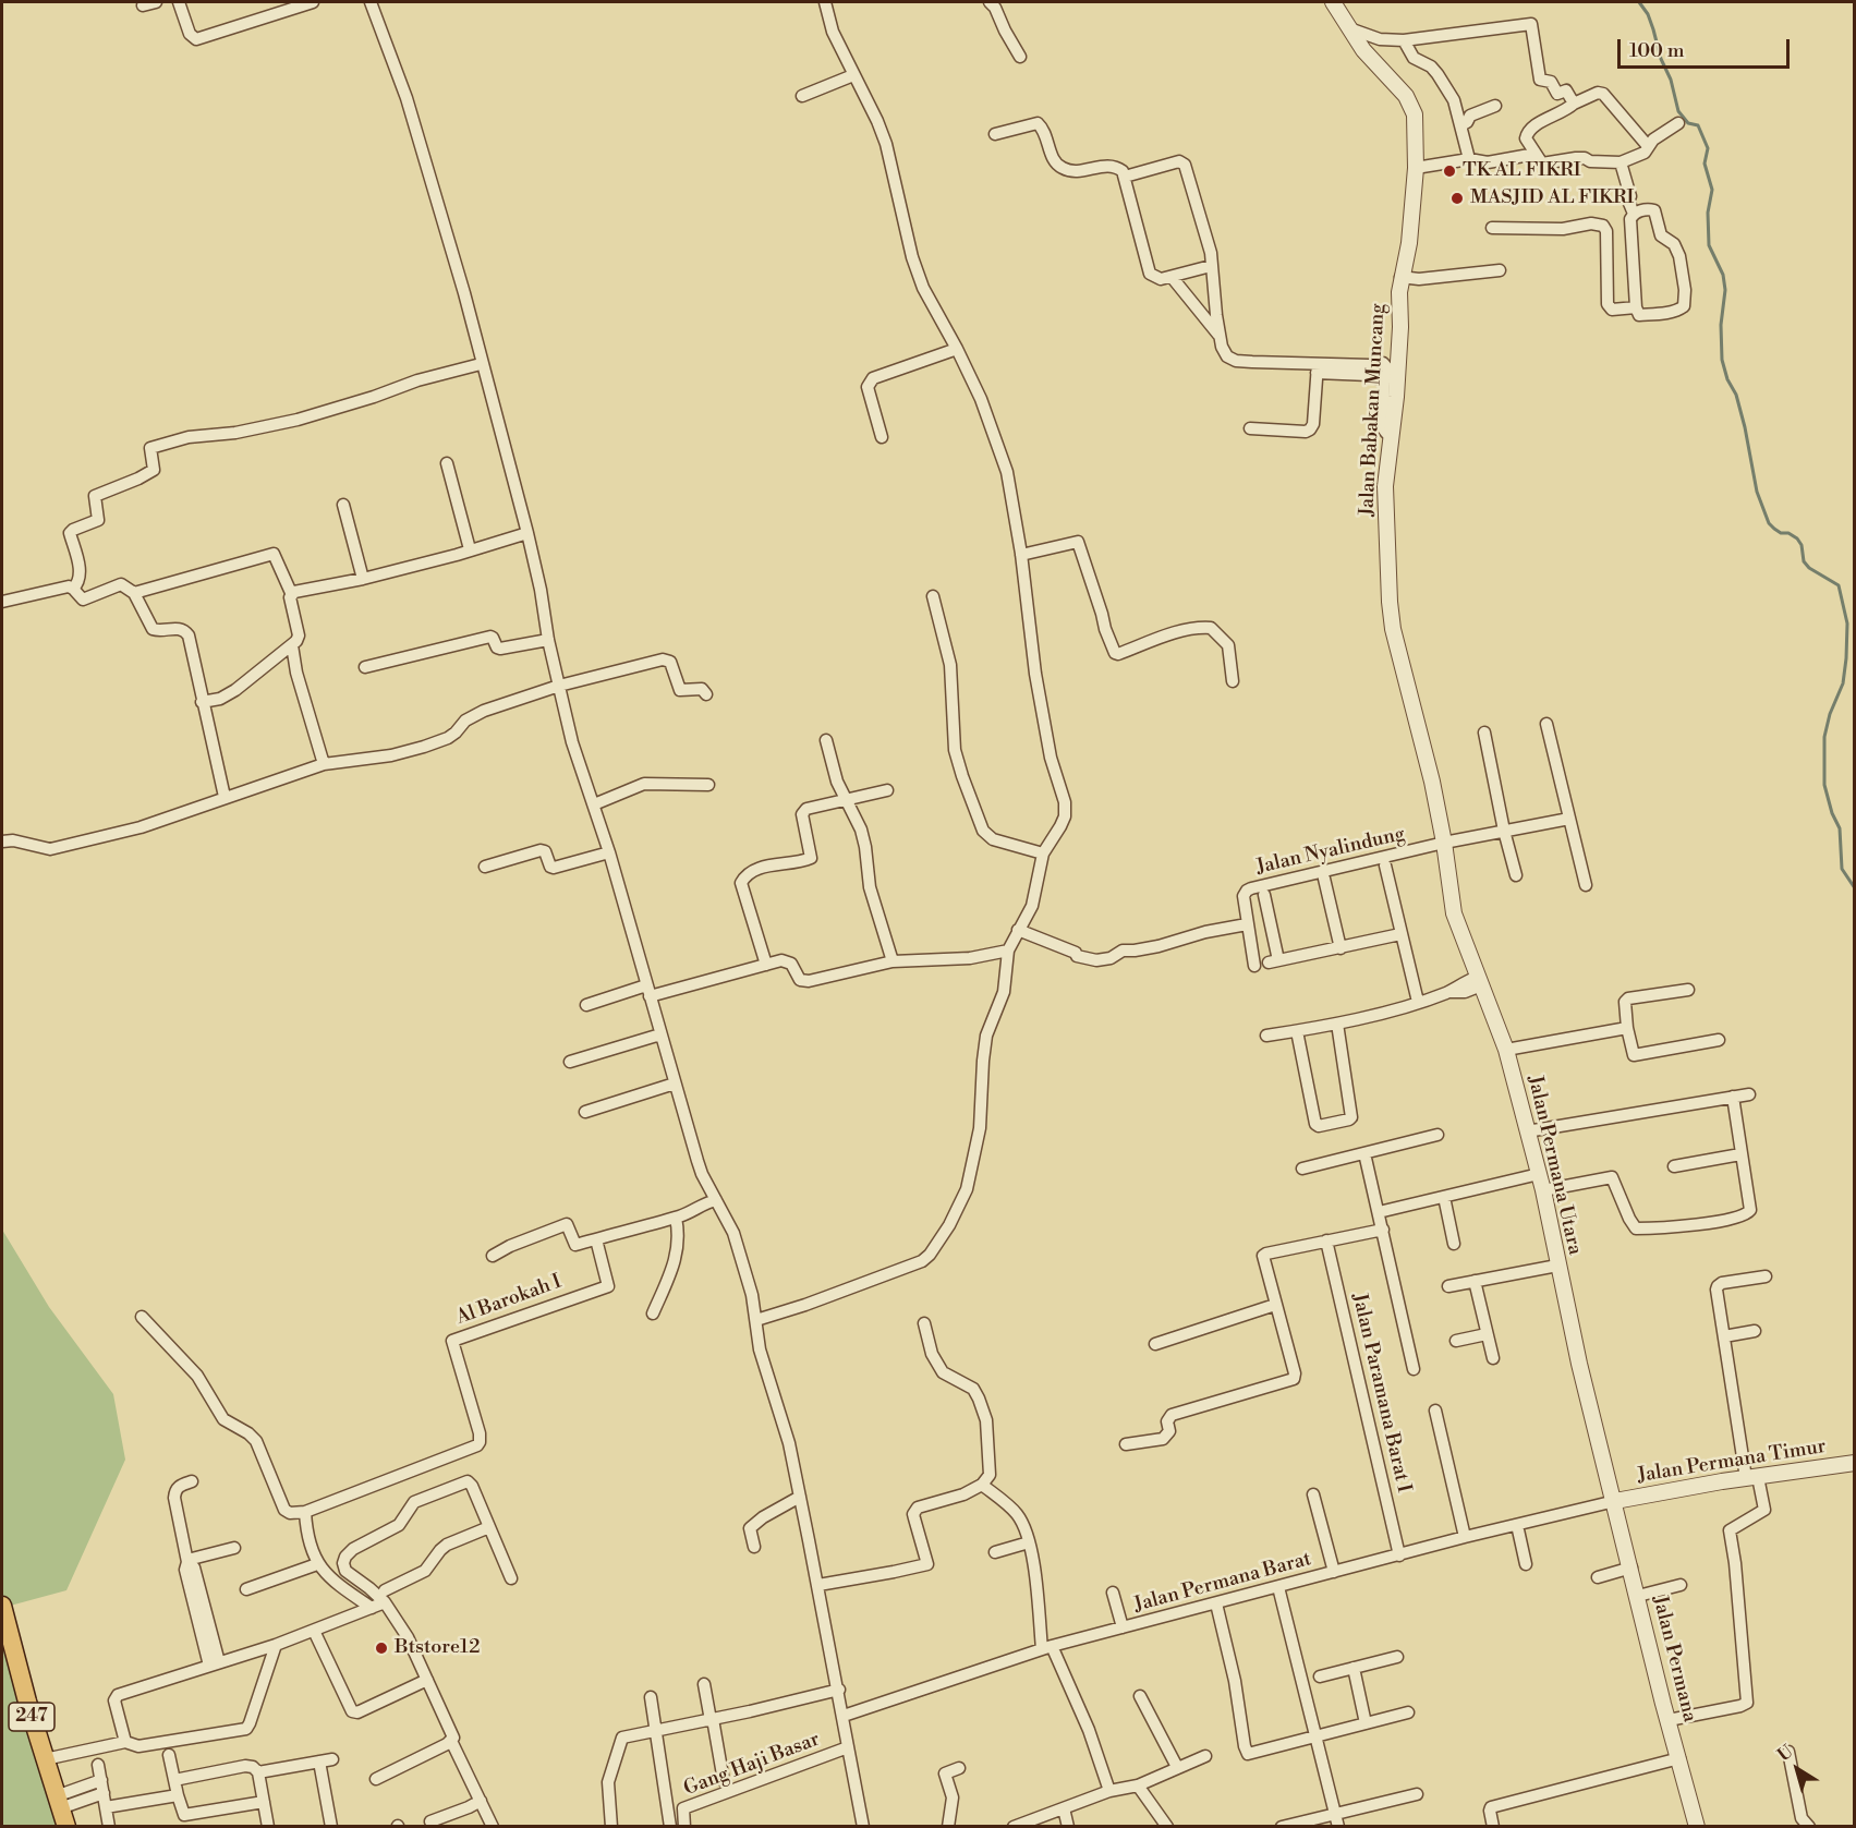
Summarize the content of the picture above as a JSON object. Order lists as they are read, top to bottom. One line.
{"streets":{"main road":["247"],"street":["Jalan Babakan Muncang","Jalan Nyalindung","Jalan Permana Utara","Al Barokah I","Jalan Paramana Barat I","Jalan Permana Timur","Jalan Permana Barat","Jalan Permana","Gang Haji Basar"]},"crossings":[["Jalan Babakan Muncang","Jalan Nyalindung"],["Jalan Babakan Muncang","Jalan Permana Utara"],["Jalan Nyalindung","Jalan Permana Utara"],["Jalan Permana Utara","Jalan Permana Timur"],["Jalan Permana Utara","Jalan Permana Barat"],["Jalan Permana Utara","Jalan Permana"],["Jalan Paramana Barat I","Jalan Permana Barat"],["Jalan Permana Timur","Jalan Permana Barat"],["Jalan Permana Timur","Jalan Permana"],["Jalan Permana Barat","Jalan Permana"]],"places":["TK AL FIKRI","MASJID AL FIKRI","Btstore12"],"scale_bar":"100 m","north":"top left"}
